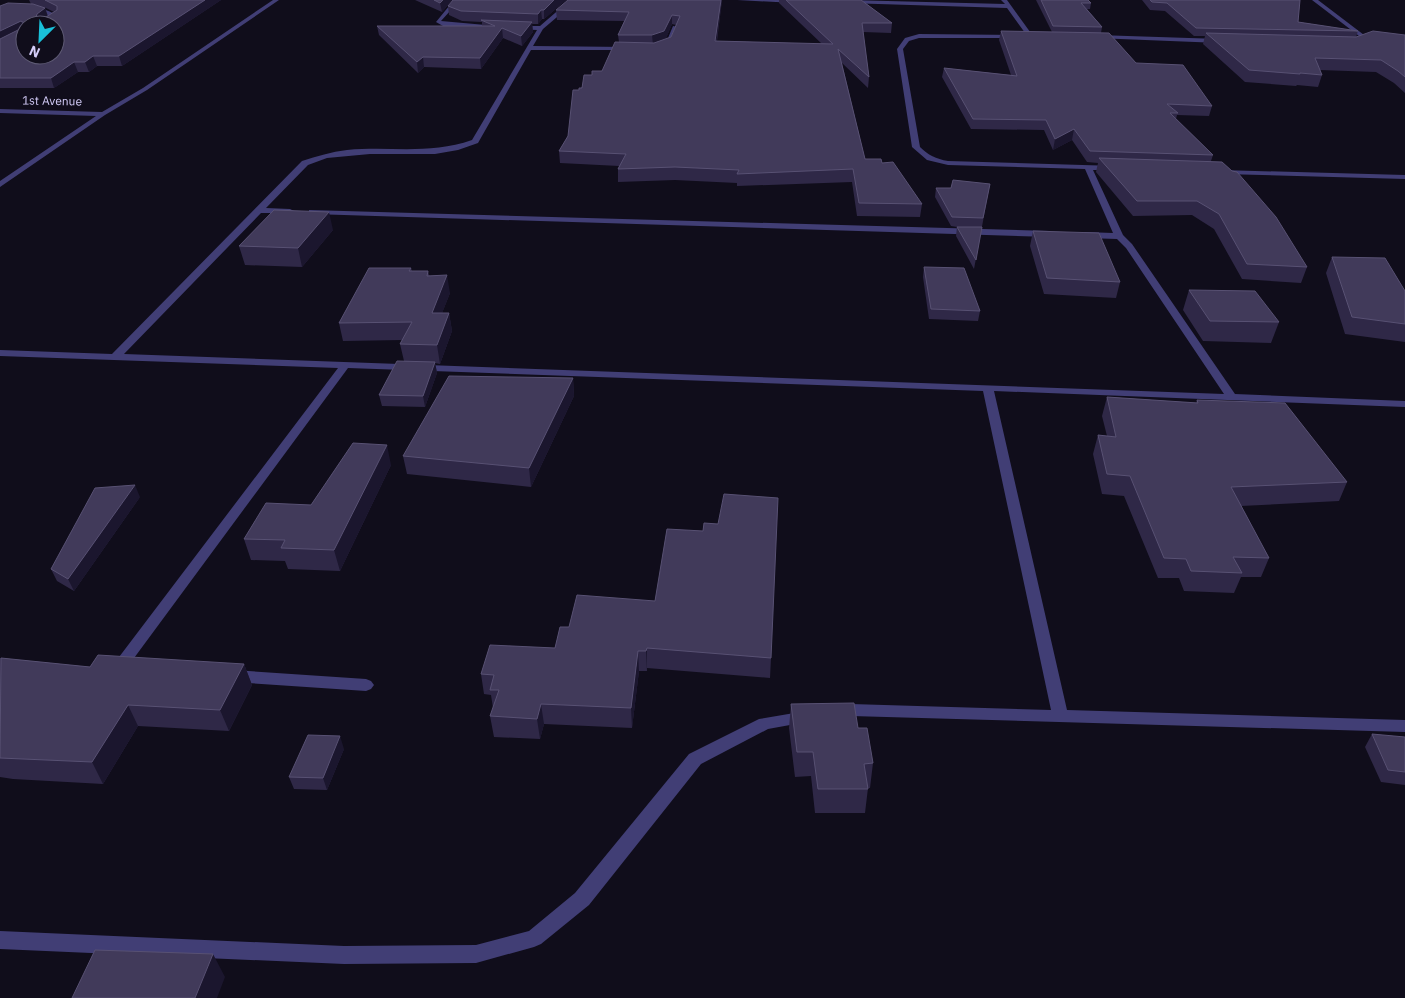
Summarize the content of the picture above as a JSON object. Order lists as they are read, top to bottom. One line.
{"streets":{"street":["1st Avenue"]},"north":"bottom left"}
